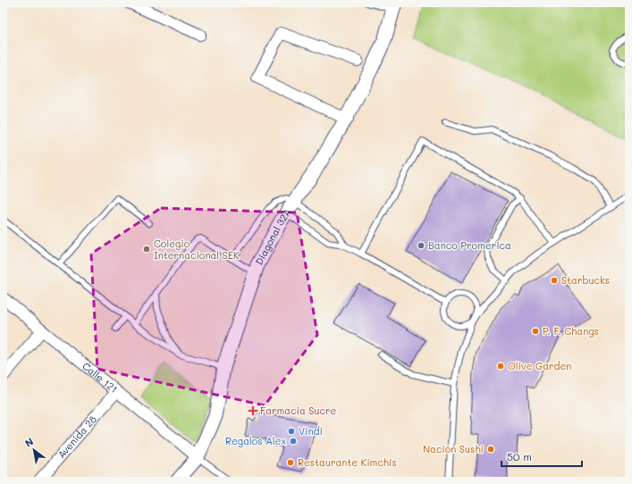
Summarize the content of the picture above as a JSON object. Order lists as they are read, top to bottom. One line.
{"streets":{"street":["Diagonal 32A","Calle 121","Avenida 28"]},"crossings":[["Diagonal 32A","Calle 121"],["Calle 121","Avenida 28"]],"places":{"other":["Banco Promerica","Colegio Internacional SEK","Starbucks","P. F. Changs","Olive Garden","Vindi","Regalos Alex","Nación Sushi","Restaurante Kimchis"],"health":["Farmacia Sucre"]},"scale_bar":"50 m","north":"top left"}
